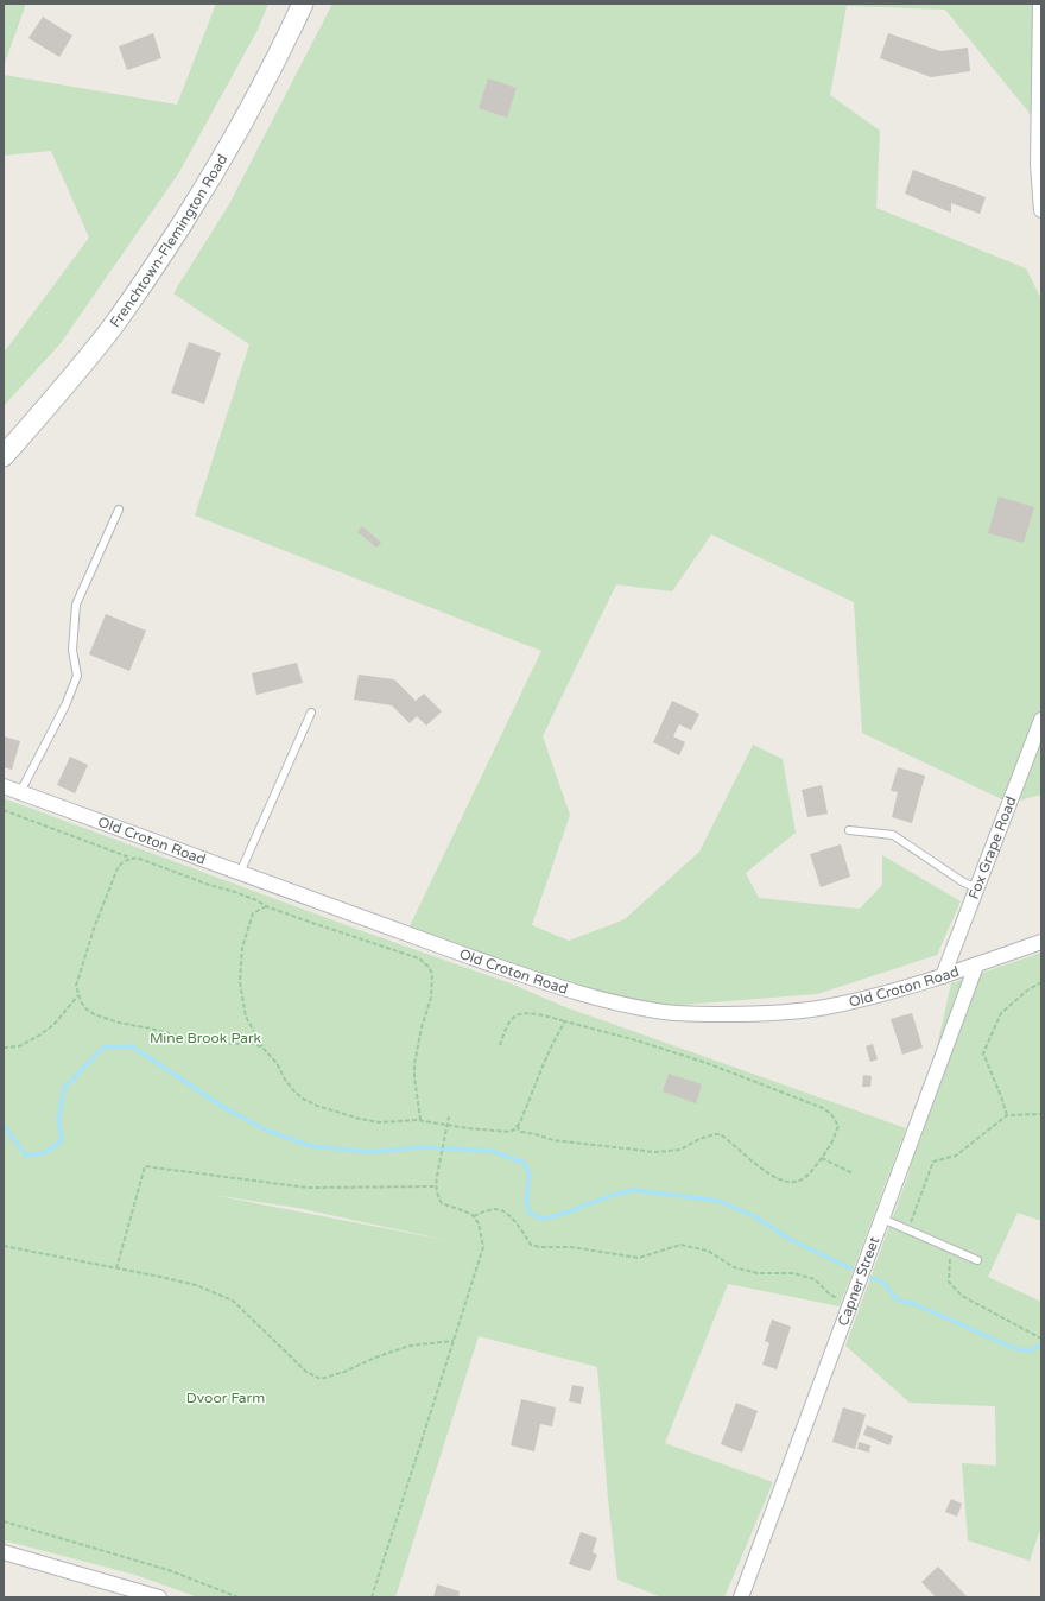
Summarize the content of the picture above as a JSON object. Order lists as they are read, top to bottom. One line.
{"streets":{"main road":["Frenchtown-Flemington Road"],"street":["Old Croton Road","Fox Grape Road","Capner Street"]},"crossings":[["Old Croton Road","Fox Grape Road"],["Old Croton Road","Capner Street"]],"parks":["Mine Brook Park","Dvoor Farm"]}
